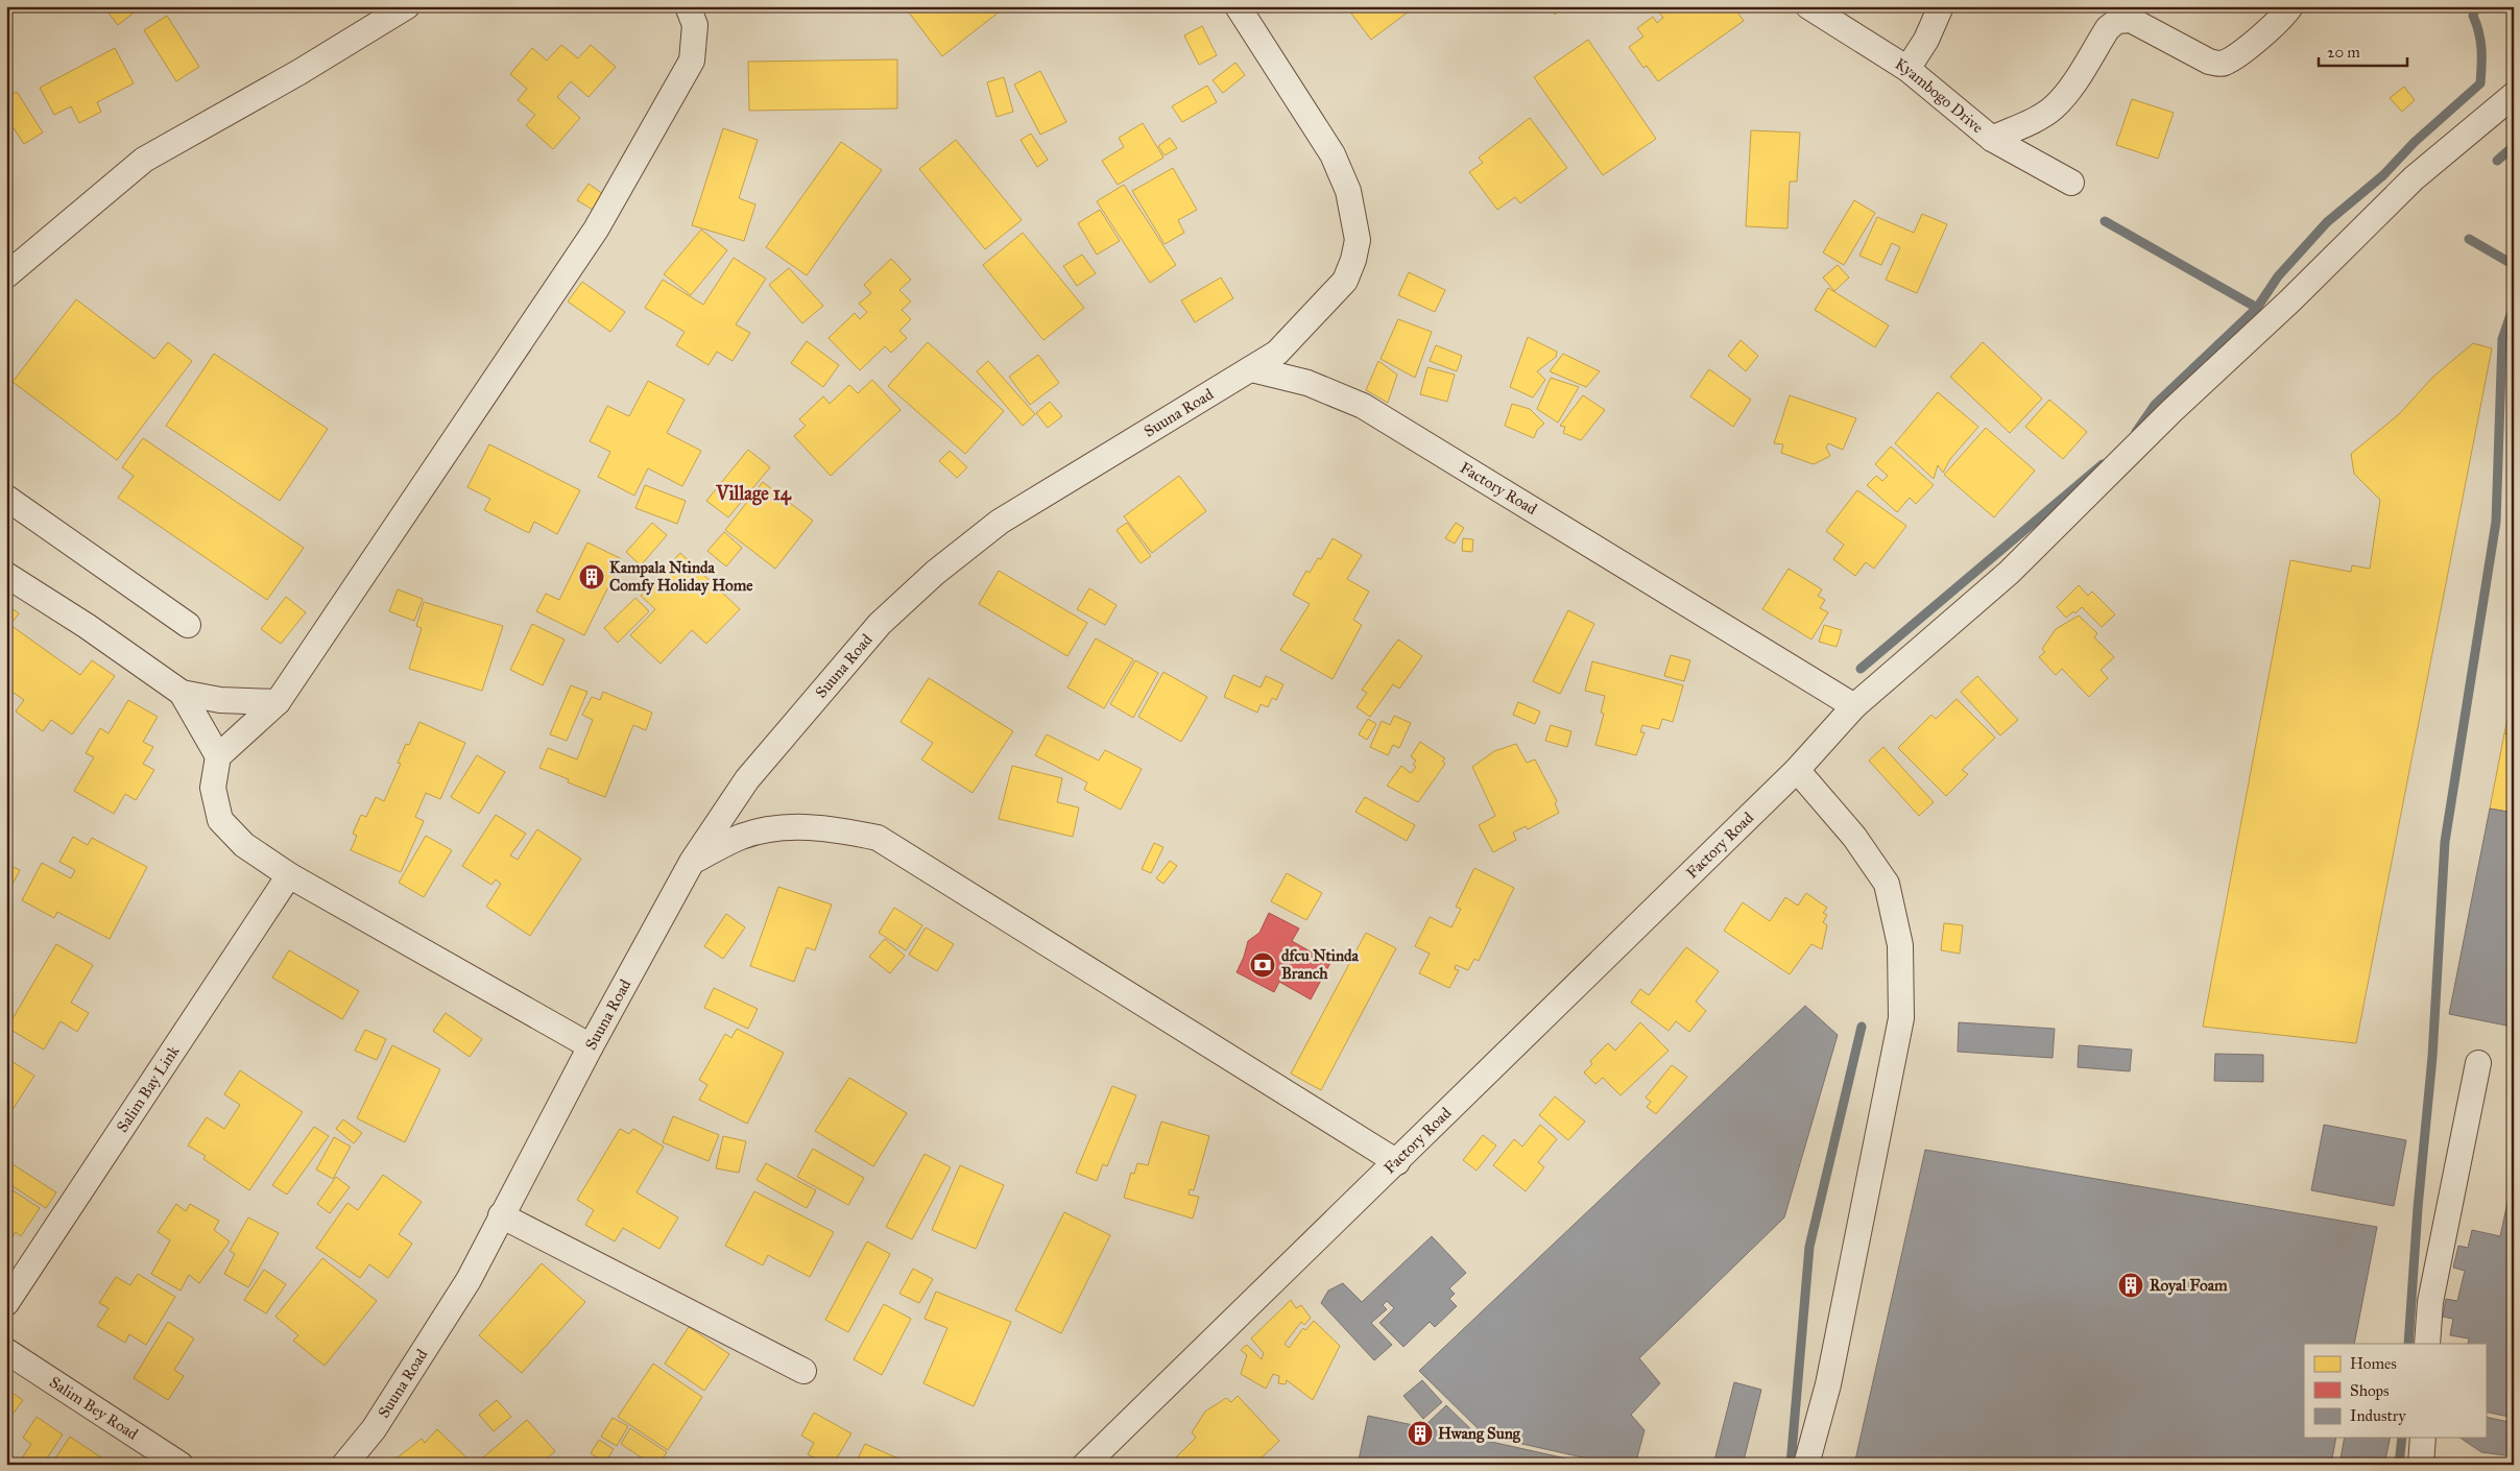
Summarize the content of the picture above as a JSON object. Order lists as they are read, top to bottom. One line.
{"streets":{"street":["Kyambogo Drive","Suuna Road","Factory Road","Salim Bay Link","Salim Bey Road"]},"crossings":[["Suuna Road","Factory Road"]],"districts":["Village 14"],"places":{"building":["Kampala Ntinda Comfy Holiday Home","Royal Foam","Hwang Sung"],"bank":["dfcu Ntinda Branch"]},"legend":["Homes","Shops","Industry"],"scale_bar":"20 m"}
